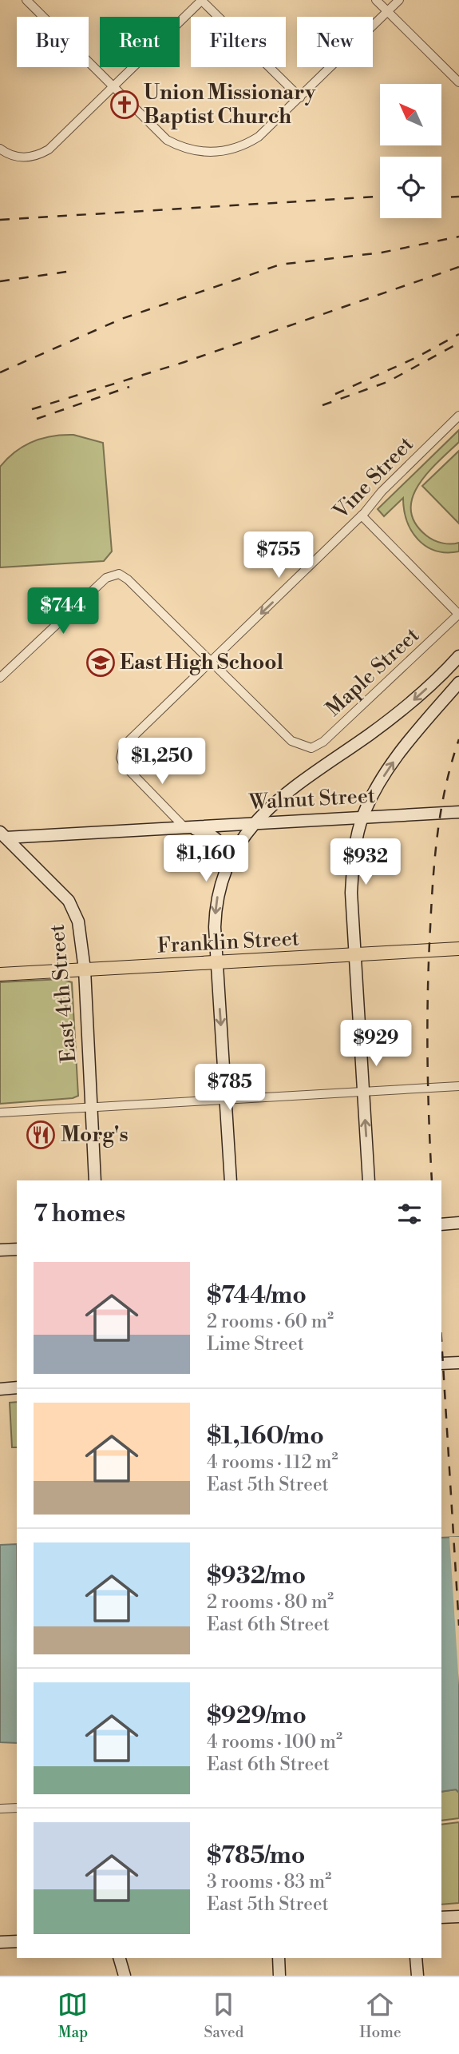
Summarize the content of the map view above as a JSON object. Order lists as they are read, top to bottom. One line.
{"streets":{"main road":["Walnut Street","Franklin Street","East 4th Street"],"street":["Vine Street","Maple Street"]},"crossings":[["Vine Street","Maple Street"],["Vine Street","Walnut Street"],["Walnut Street","East 4th Street"],["Franklin Street","East 4th Street"]],"one_way":["Vine Street"],"places":{"church":["Union Missionary Baptist Church"],"school or university":["East High School"],"restaurant":["Morg's"]},"north":"top left","page":{"chip":["Buy","Rent","Filters","New"],"price":["$755","$744","$1,250","$1,160","$932","$929","$785"],"heading":"7 homes","list":[{"name":"$744/mo","note":"2 rooms · 60 m² · Lime Street"},{"name":"$1,160/mo","note":"4 rooms · 112 m² · East 5th Street"},{"name":"$932/mo","note":"2 rooms · 80 m² · East 6th Street"},{"name":"$929/mo","note":"4 rooms · 100 m² · East 6th Street"},{"name":"$785/mo","note":"3 rooms · 83 m² · East 5th Street"}],"tabs":["Map","Saved","Home"]}}
